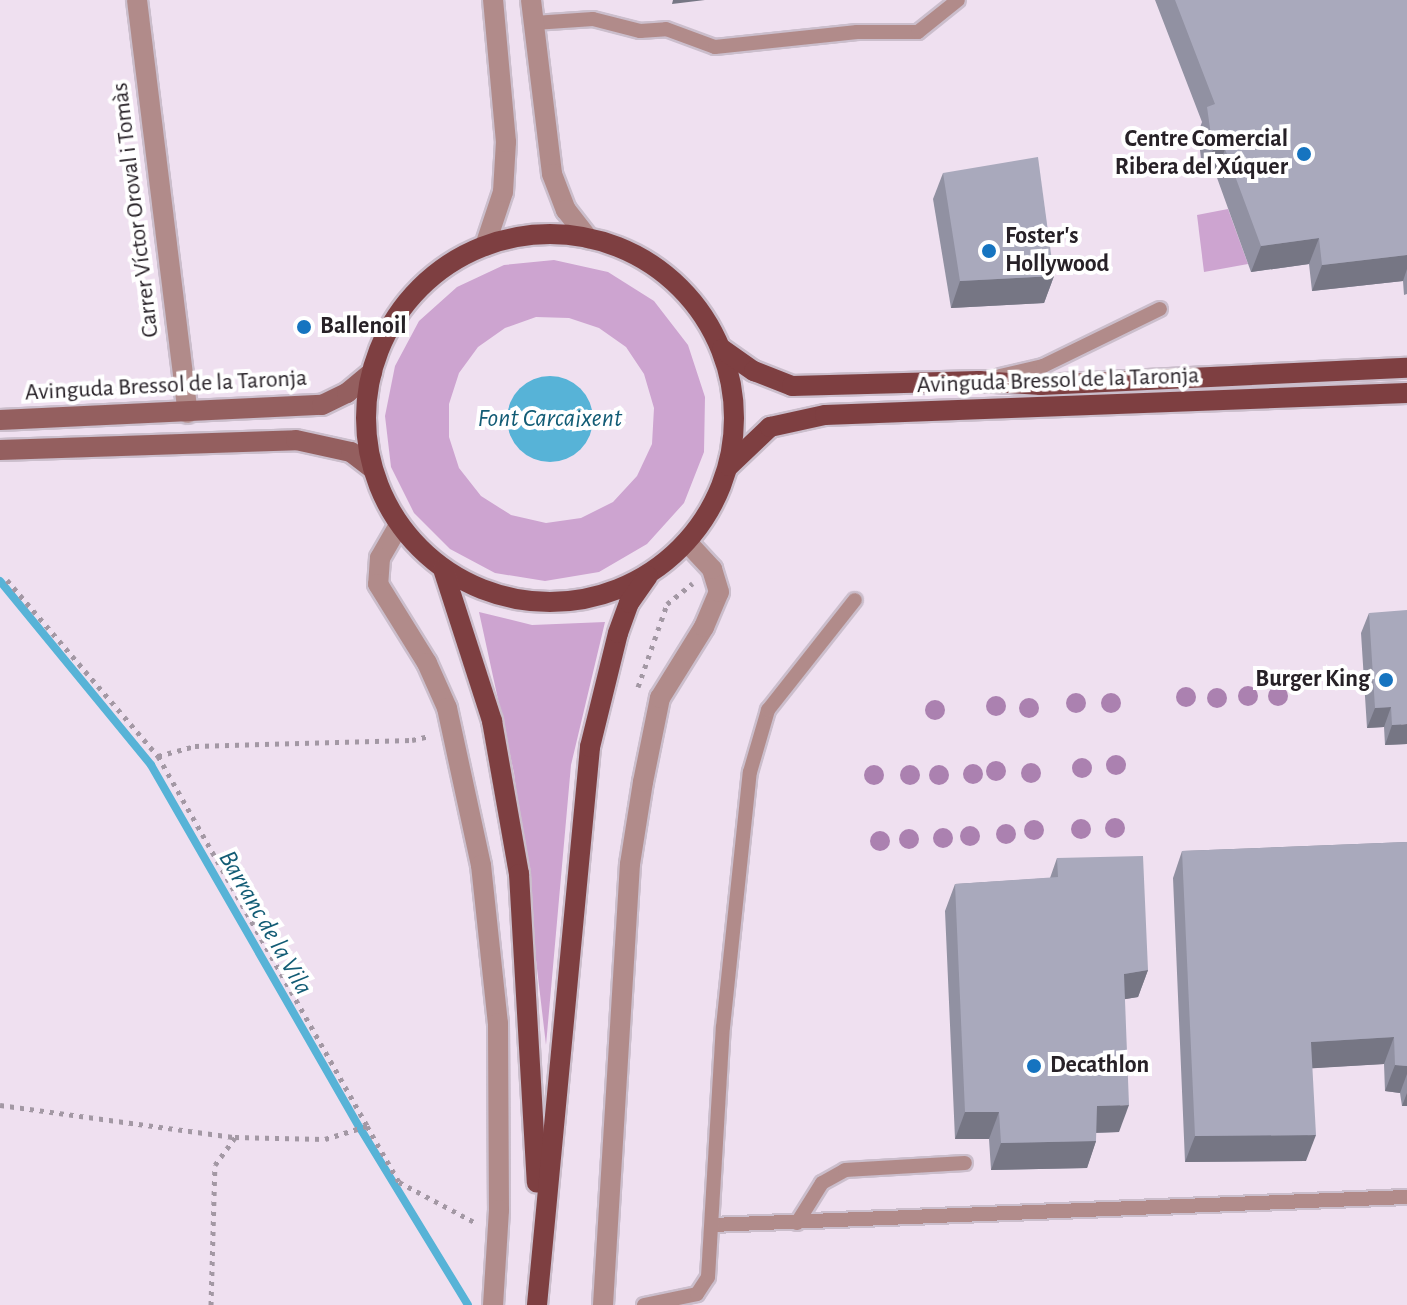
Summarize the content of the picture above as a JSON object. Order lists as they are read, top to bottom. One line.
{"streets":{"main road":["Avinguda Bressol de la Taronja"],"street":["Carrer Víctor Oroval i Tomàs"]},"crossings":[["Carrer Víctor Oroval i Tomàs","Avinguda Bressol de la Taronja"]],"water":["Font Carcaixent","Barranc de la Vila"],"places":["Centre Comercial Ribera del Xúquer","Foster's Hollywood","Ballenoil","Burger King","Decathlon"]}
